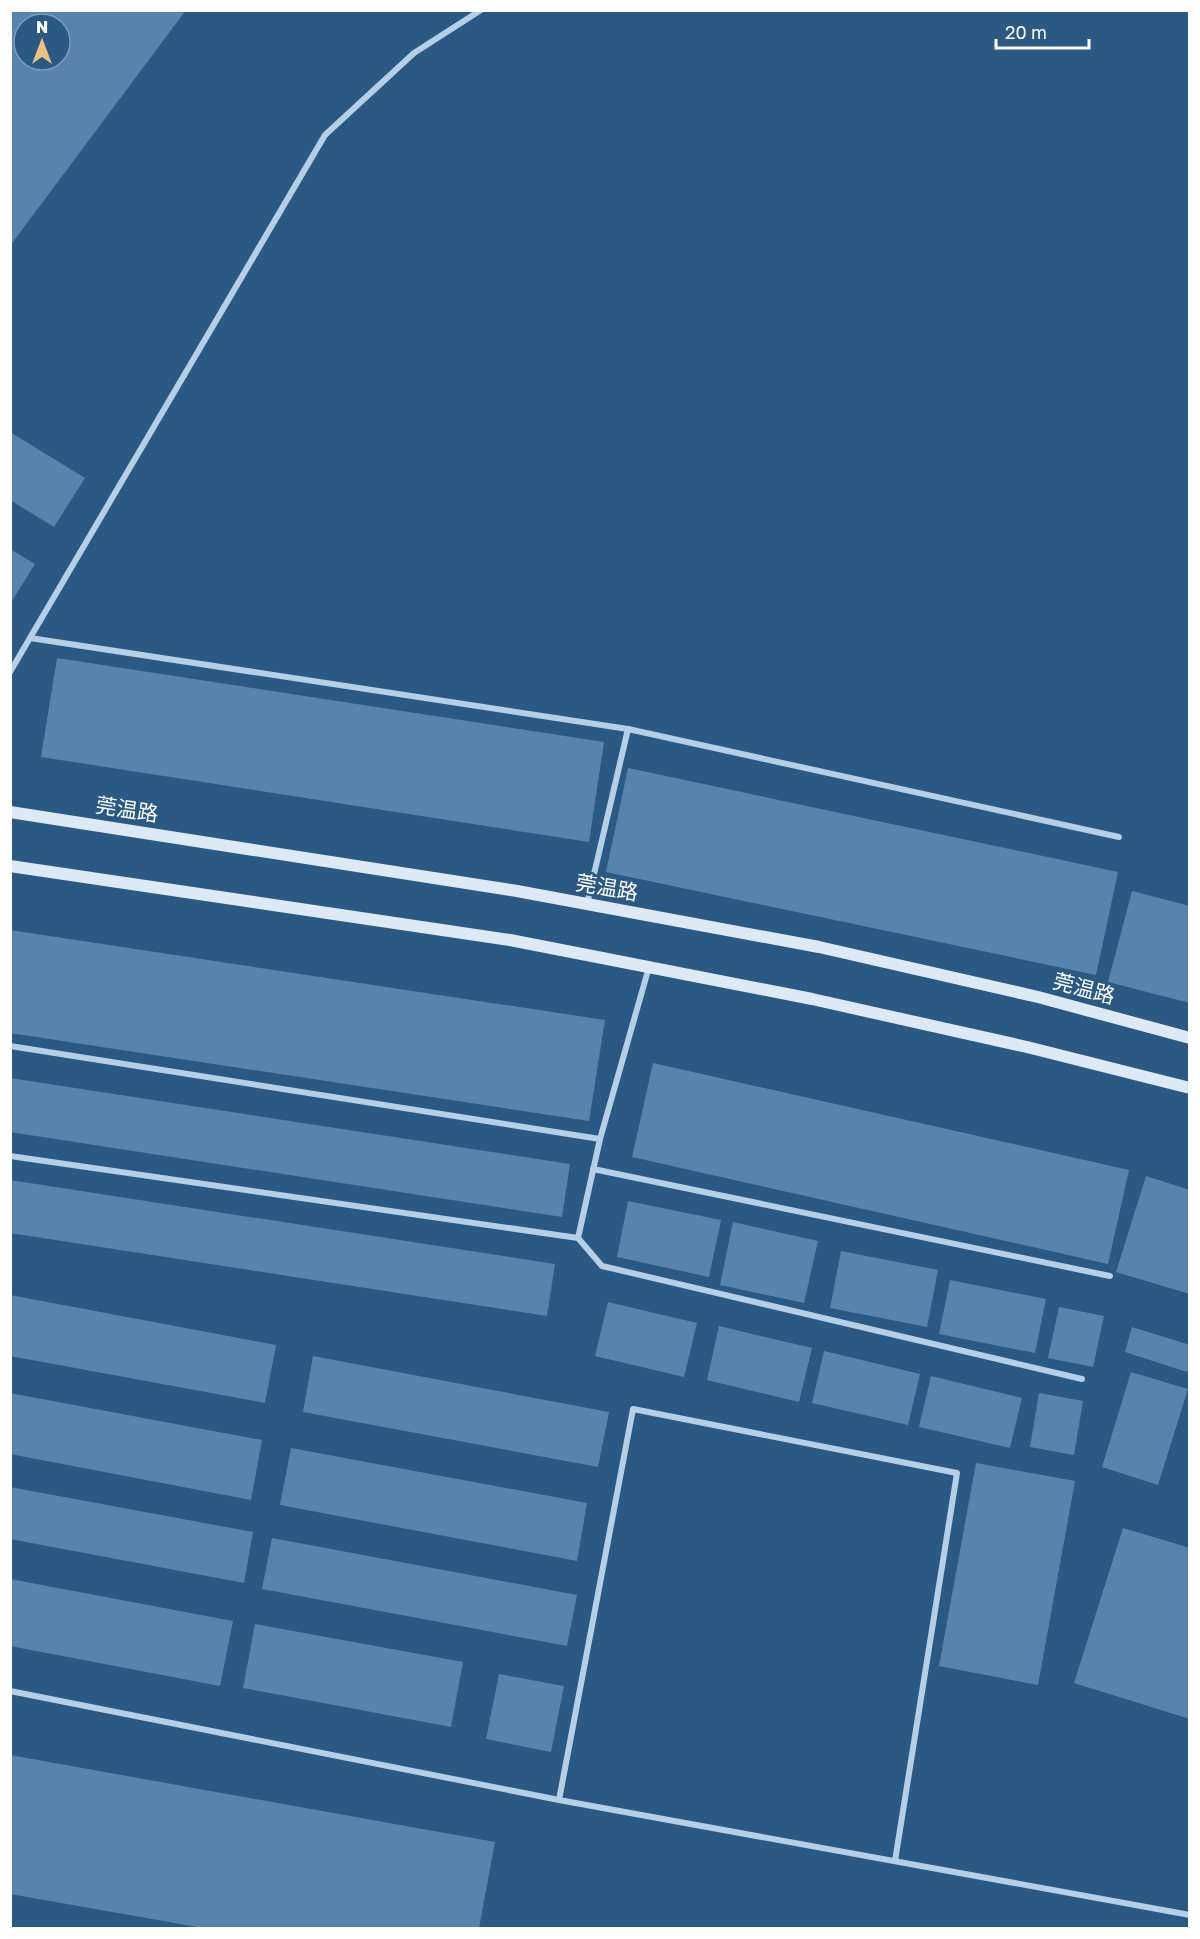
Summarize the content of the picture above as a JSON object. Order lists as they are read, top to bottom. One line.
{"streets":{"main road":["莞温路"]},"scale_bar":"20 m","north":"top"}
